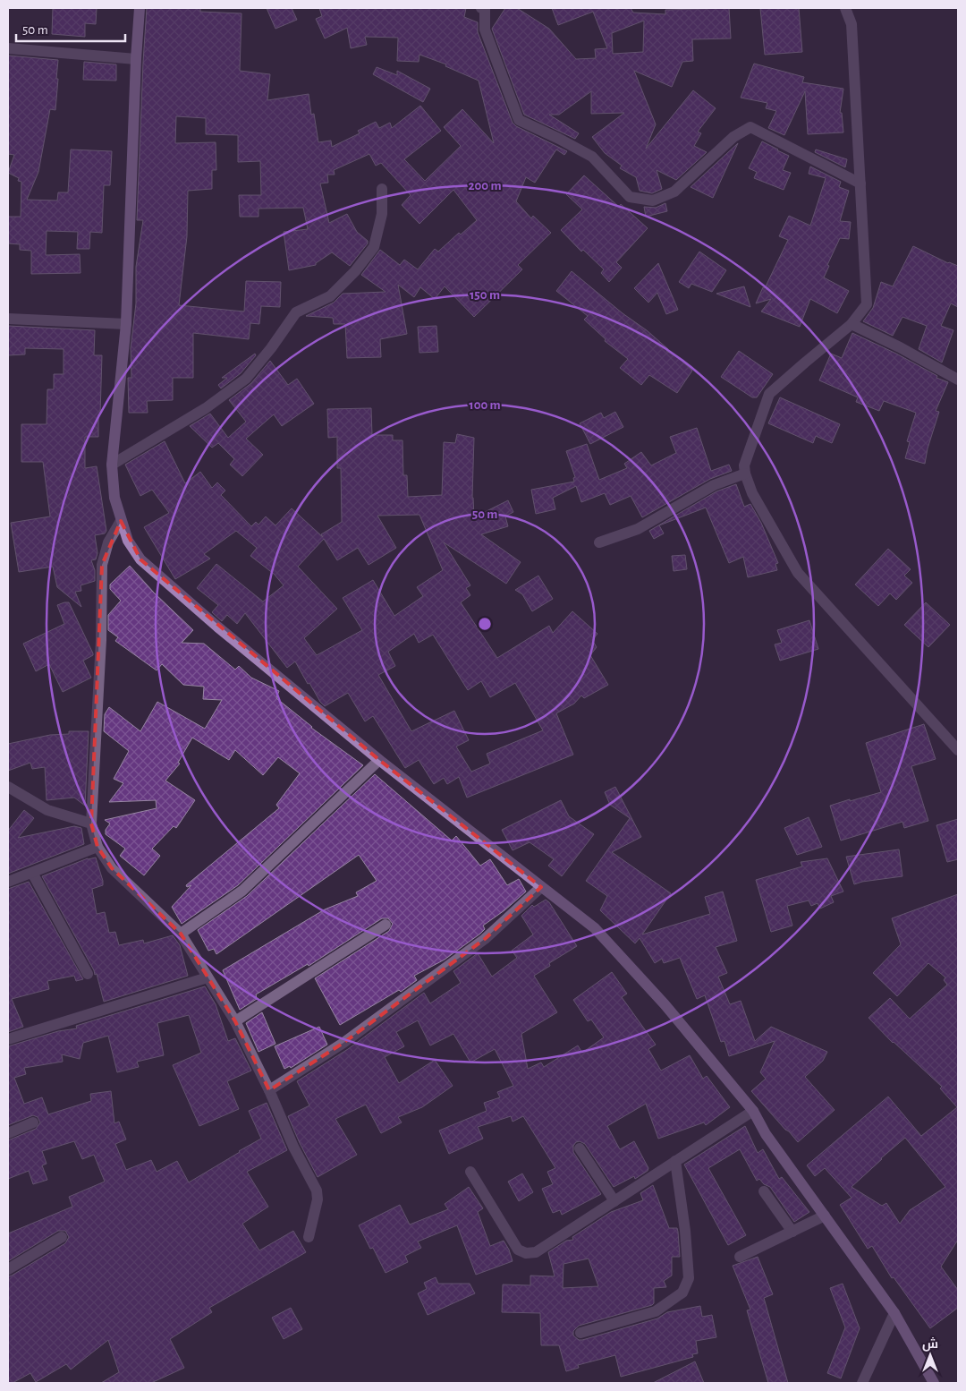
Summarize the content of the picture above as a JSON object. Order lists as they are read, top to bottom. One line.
{"scale_bar":"50 m","north":"top","rings":["200 m","150 m","100 m","50 m"]}
